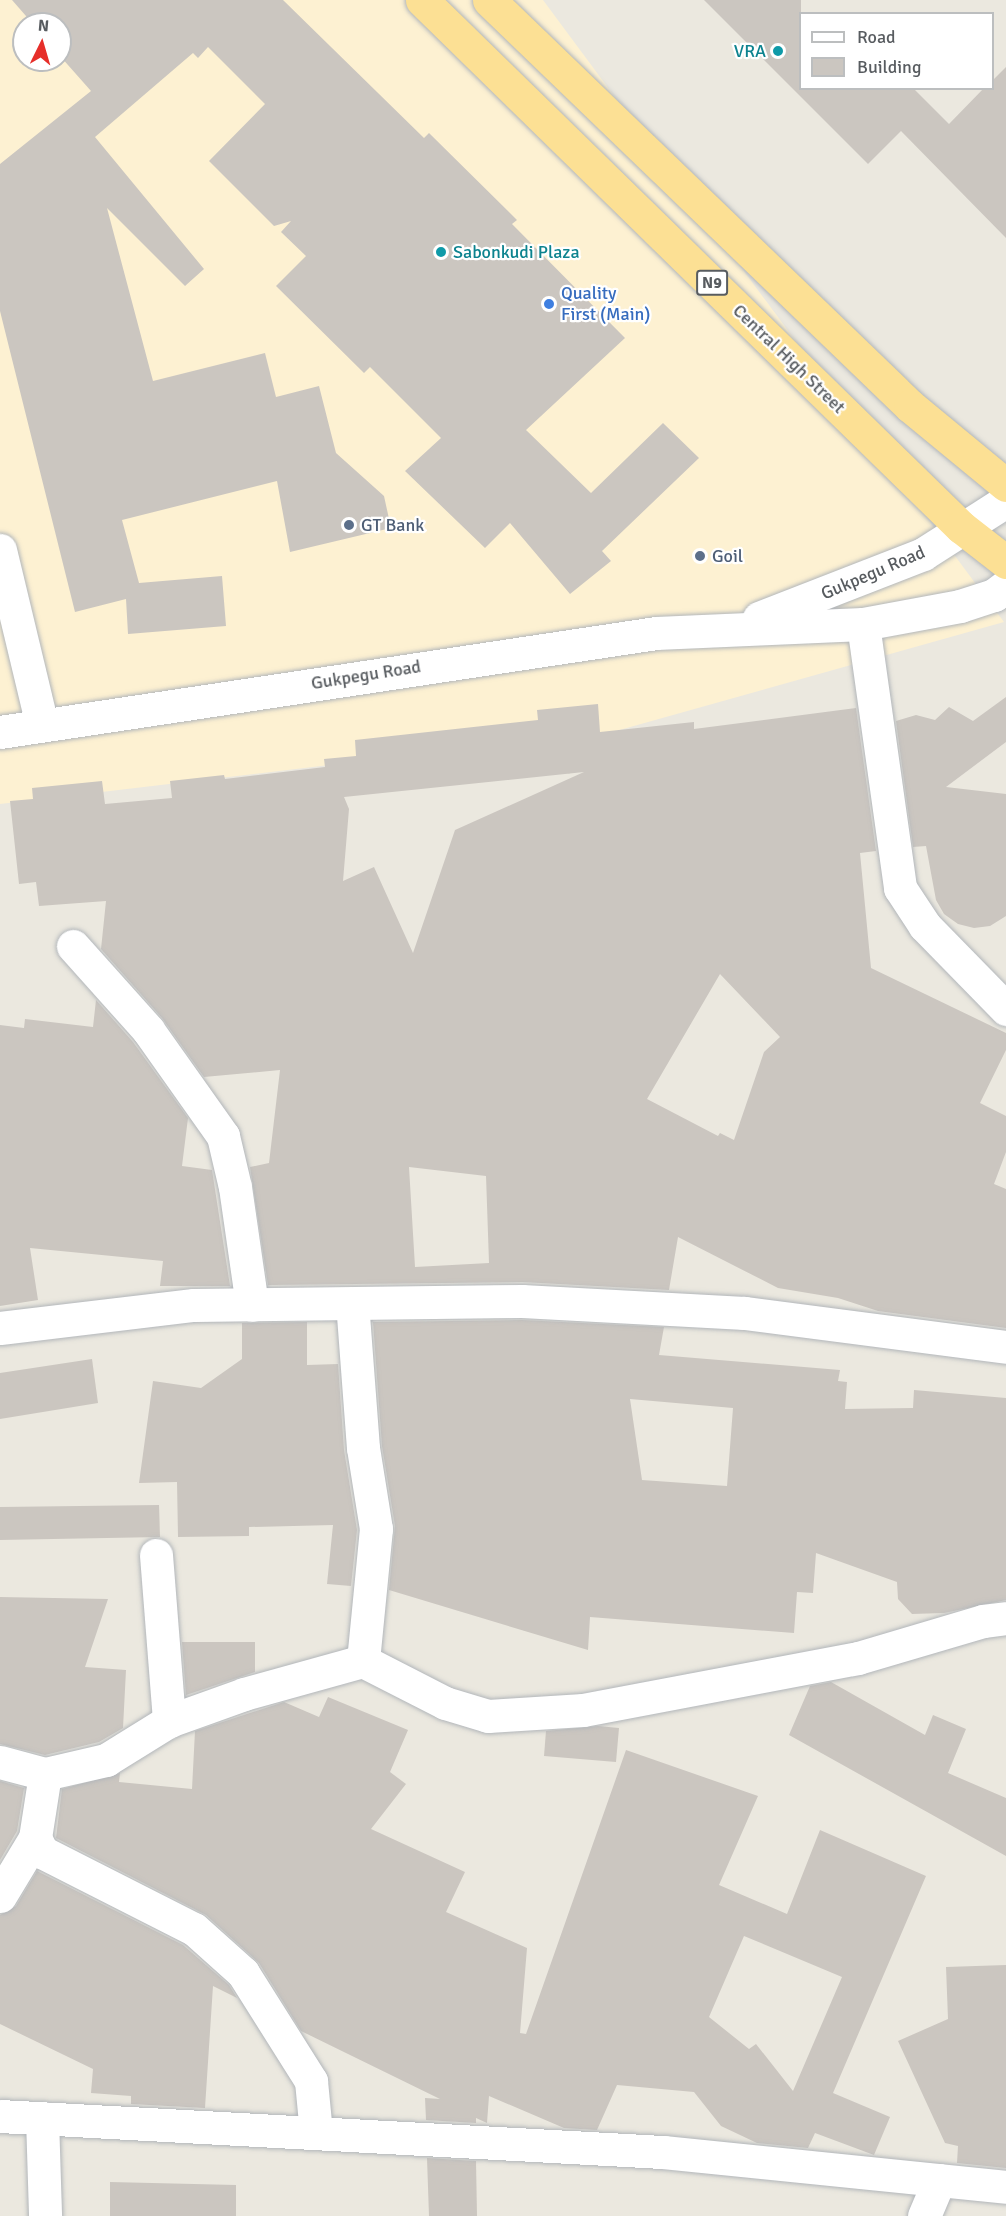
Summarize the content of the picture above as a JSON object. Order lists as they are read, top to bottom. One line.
{"streets":{"highway":["N9","Central High Street"],"street":["Gukpegu Road"]},"crossings":[["Central High Street","Gukpegu Road"]],"places":["VRA","Sabonkudi Plaza","Quality First (Main)","GT Bank","Goil"],"legend":["Road","Building"],"north":"top"}
